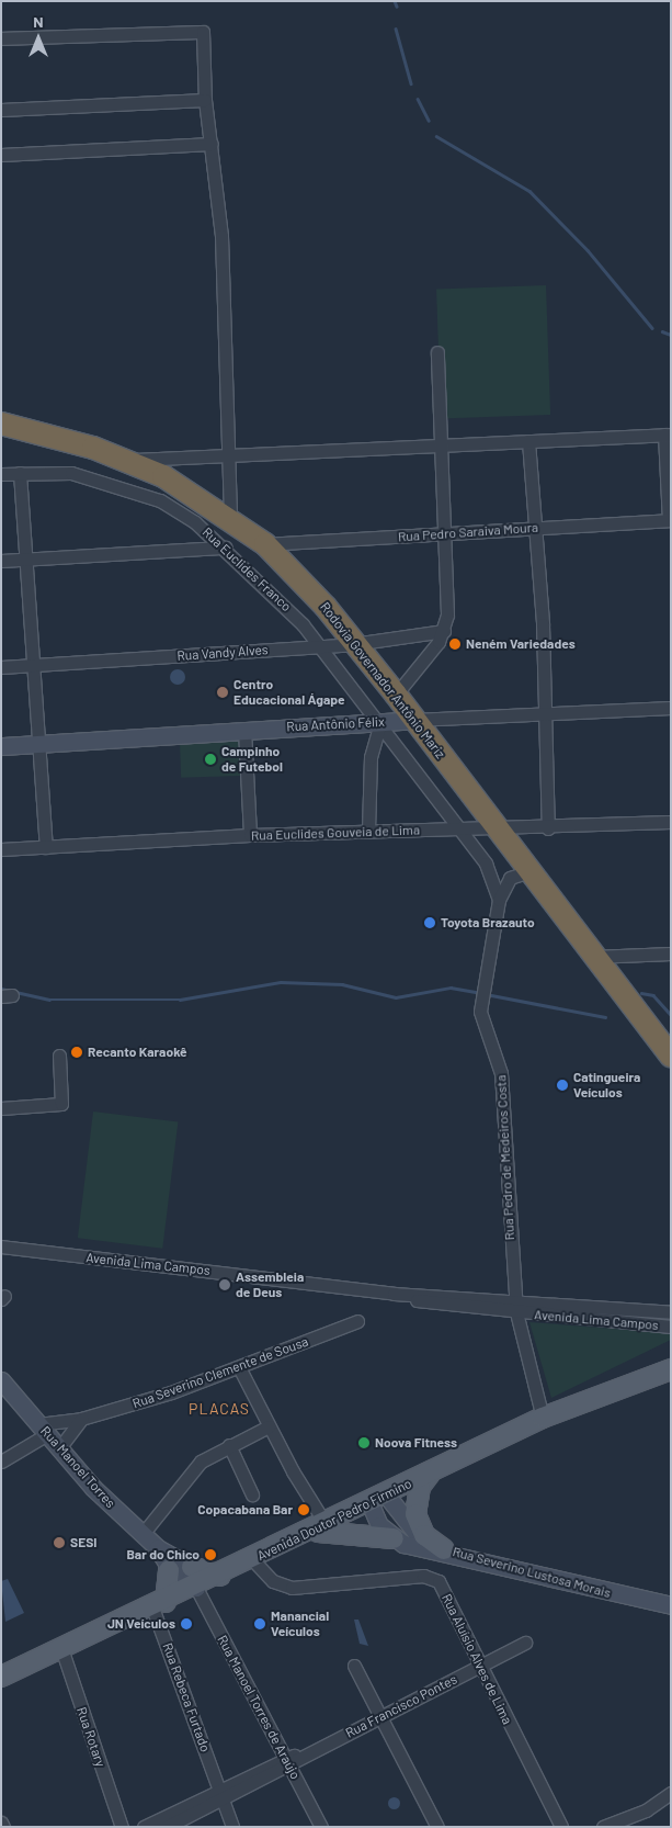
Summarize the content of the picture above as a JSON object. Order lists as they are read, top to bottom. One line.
{"streets":{"highway":["Rodovia Governador Antônio Mariz"],"main road":["Rua Antônio Félix","Rua Manoel Torres","Avenida Doutor Pedro Firmino","Rua Severino Lustosa Morais"],"street":["Rua Pedro Saraiva Moura","Rua Euclides Franco","Rua Vandy Alves","Rua Euclides Gouveia de Lima","Rua Pedro de Medeiros Costa","Avenida Lima Campos","Rua Severino Clemente de Sousa","Rua Aluísio Alves de Lima","Rua Rebeca Furtado","Rua Francisco Pontes","Rua Manoel Torres de Araújo","Rua Rotary"]},"crossings":[["Rua Pedro Saraiva Moura","Rodovia Governador Antônio Mariz"],["Rua Euclides Franco","Rua Vandy Alves"],["Rua Euclides Franco","Rua Antônio Félix"],["Rua Euclides Franco","Rua Euclides Gouveia de Lima"],["Rua Euclides Franco","Rua Pedro de Medeiros Costa"],["Rua Vandy Alves","Rodovia Governador Antônio Mariz"],["Rodovia Governador Antônio Mariz","Rua Antônio Félix"],["Rodovia Governador Antônio Mariz","Rua Euclides Gouveia de Lima"],["Rodovia Governador Antônio Mariz","Rua Pedro de Medeiros Costa"],["Rua Euclides Gouveia de Lima","Rua Pedro de Medeiros Costa"],["Rua Pedro de Medeiros Costa","Avenida Lima Campos"],["Rua Pedro de Medeiros Costa","Avenida Doutor Pedro Firmino"],["Rua Severino Clemente de Sousa","Rua Manoel Torres"],["Rua Manoel Torres","Avenida Doutor Pedro Firmino"],["Rua Manoel Torres","Rua Manoel Torres de Araújo"],["Avenida Doutor Pedro Firmino","Rua Aluísio Alves de Lima"],["Avenida Doutor Pedro Firmino","Rua Rebeca Furtado"],["Avenida Doutor Pedro Firmino","Rua Manoel Torres de Araújo"],["Avenida Doutor Pedro Firmino","Rua Rotary"],["Rua Aluísio Alves de Lima","Rua Francisco Pontes"],["Rua Rebeca Furtado","Rua Francisco Pontes"],["Rua Francisco Pontes","Rua Manoel Torres de Araújo"]],"districts":["PLACAS"],"places":["Neném Variedades","Centro Educacional Ágape","Campinho de Futebol","Toyota Brazauto","Recanto Karaokê","Catingueira Veículos","Assembleia de Deus","Noova Fitness","Copacabana Bar","SESI","Bar do Chico","JN Veículos","Manancial Veículos"],"north":"top"}
